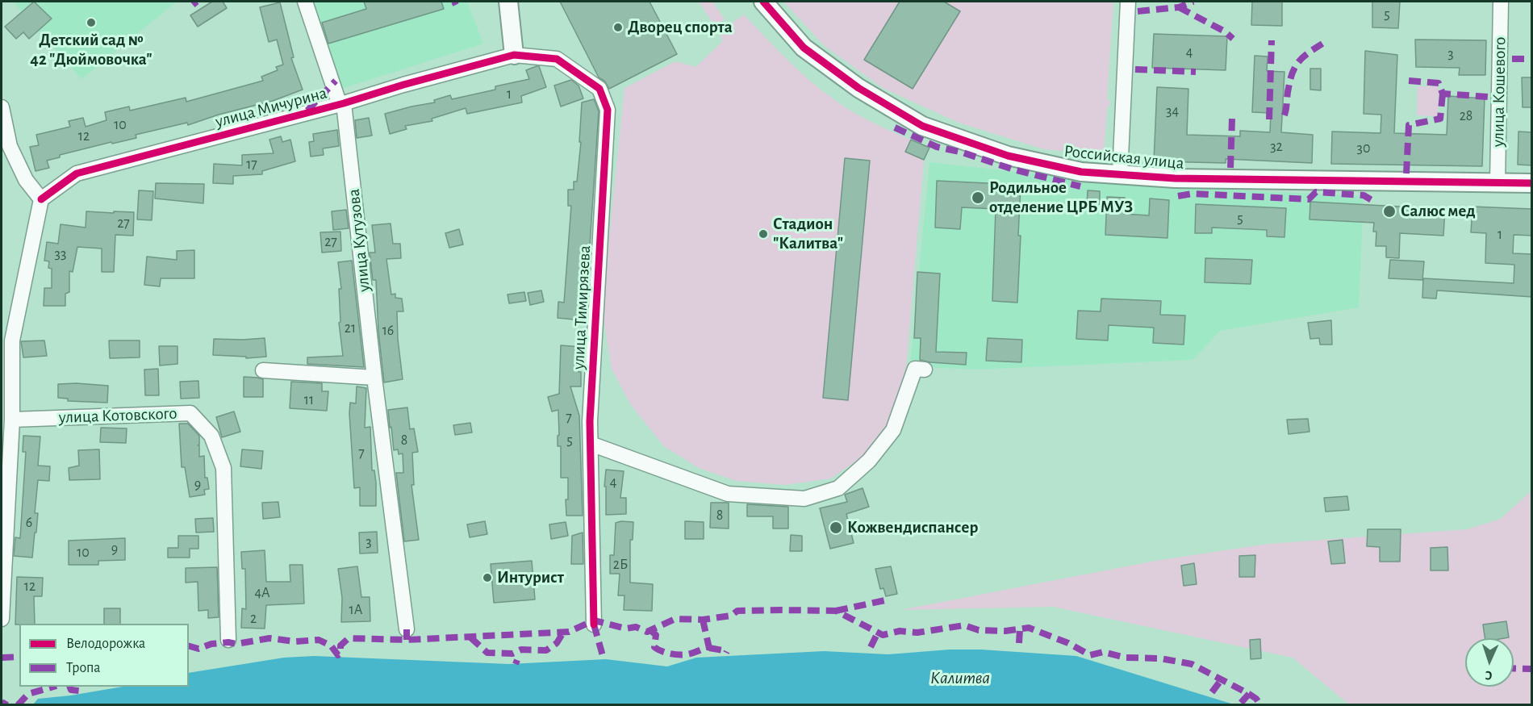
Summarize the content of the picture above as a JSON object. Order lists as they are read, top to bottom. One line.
{"streets":{"street":["улица Кошевого","улица Мичурина","Российская улица","улица Кутузова","улица Тимирязева","улица Котовского"]},"crossings":[["улица Кошевого","Российская улица"],["улица Мичурина","улица Кутузова"],["улица Мичурина","улица Тимирязева"]],"water":["Калитва"],"places":["Детский сад № 42 \"Дюймовочка\"","Дворец спорта","Родильное отделение ЦРБ МУЗ","Салюc мед","Стадион \"Калитва\"","Кожвендиспансер","Интурист"],"house_numbers":["5","4","3","1","34","28","10","12","32","30","17","5","27","1","27","33","21","16","11","7","8","5","7","4","9","8","6","3","9","10","2Б","12","4А","1А","2"],"legend":["Велодорожка","Тропа"],"north":"bottom"}
